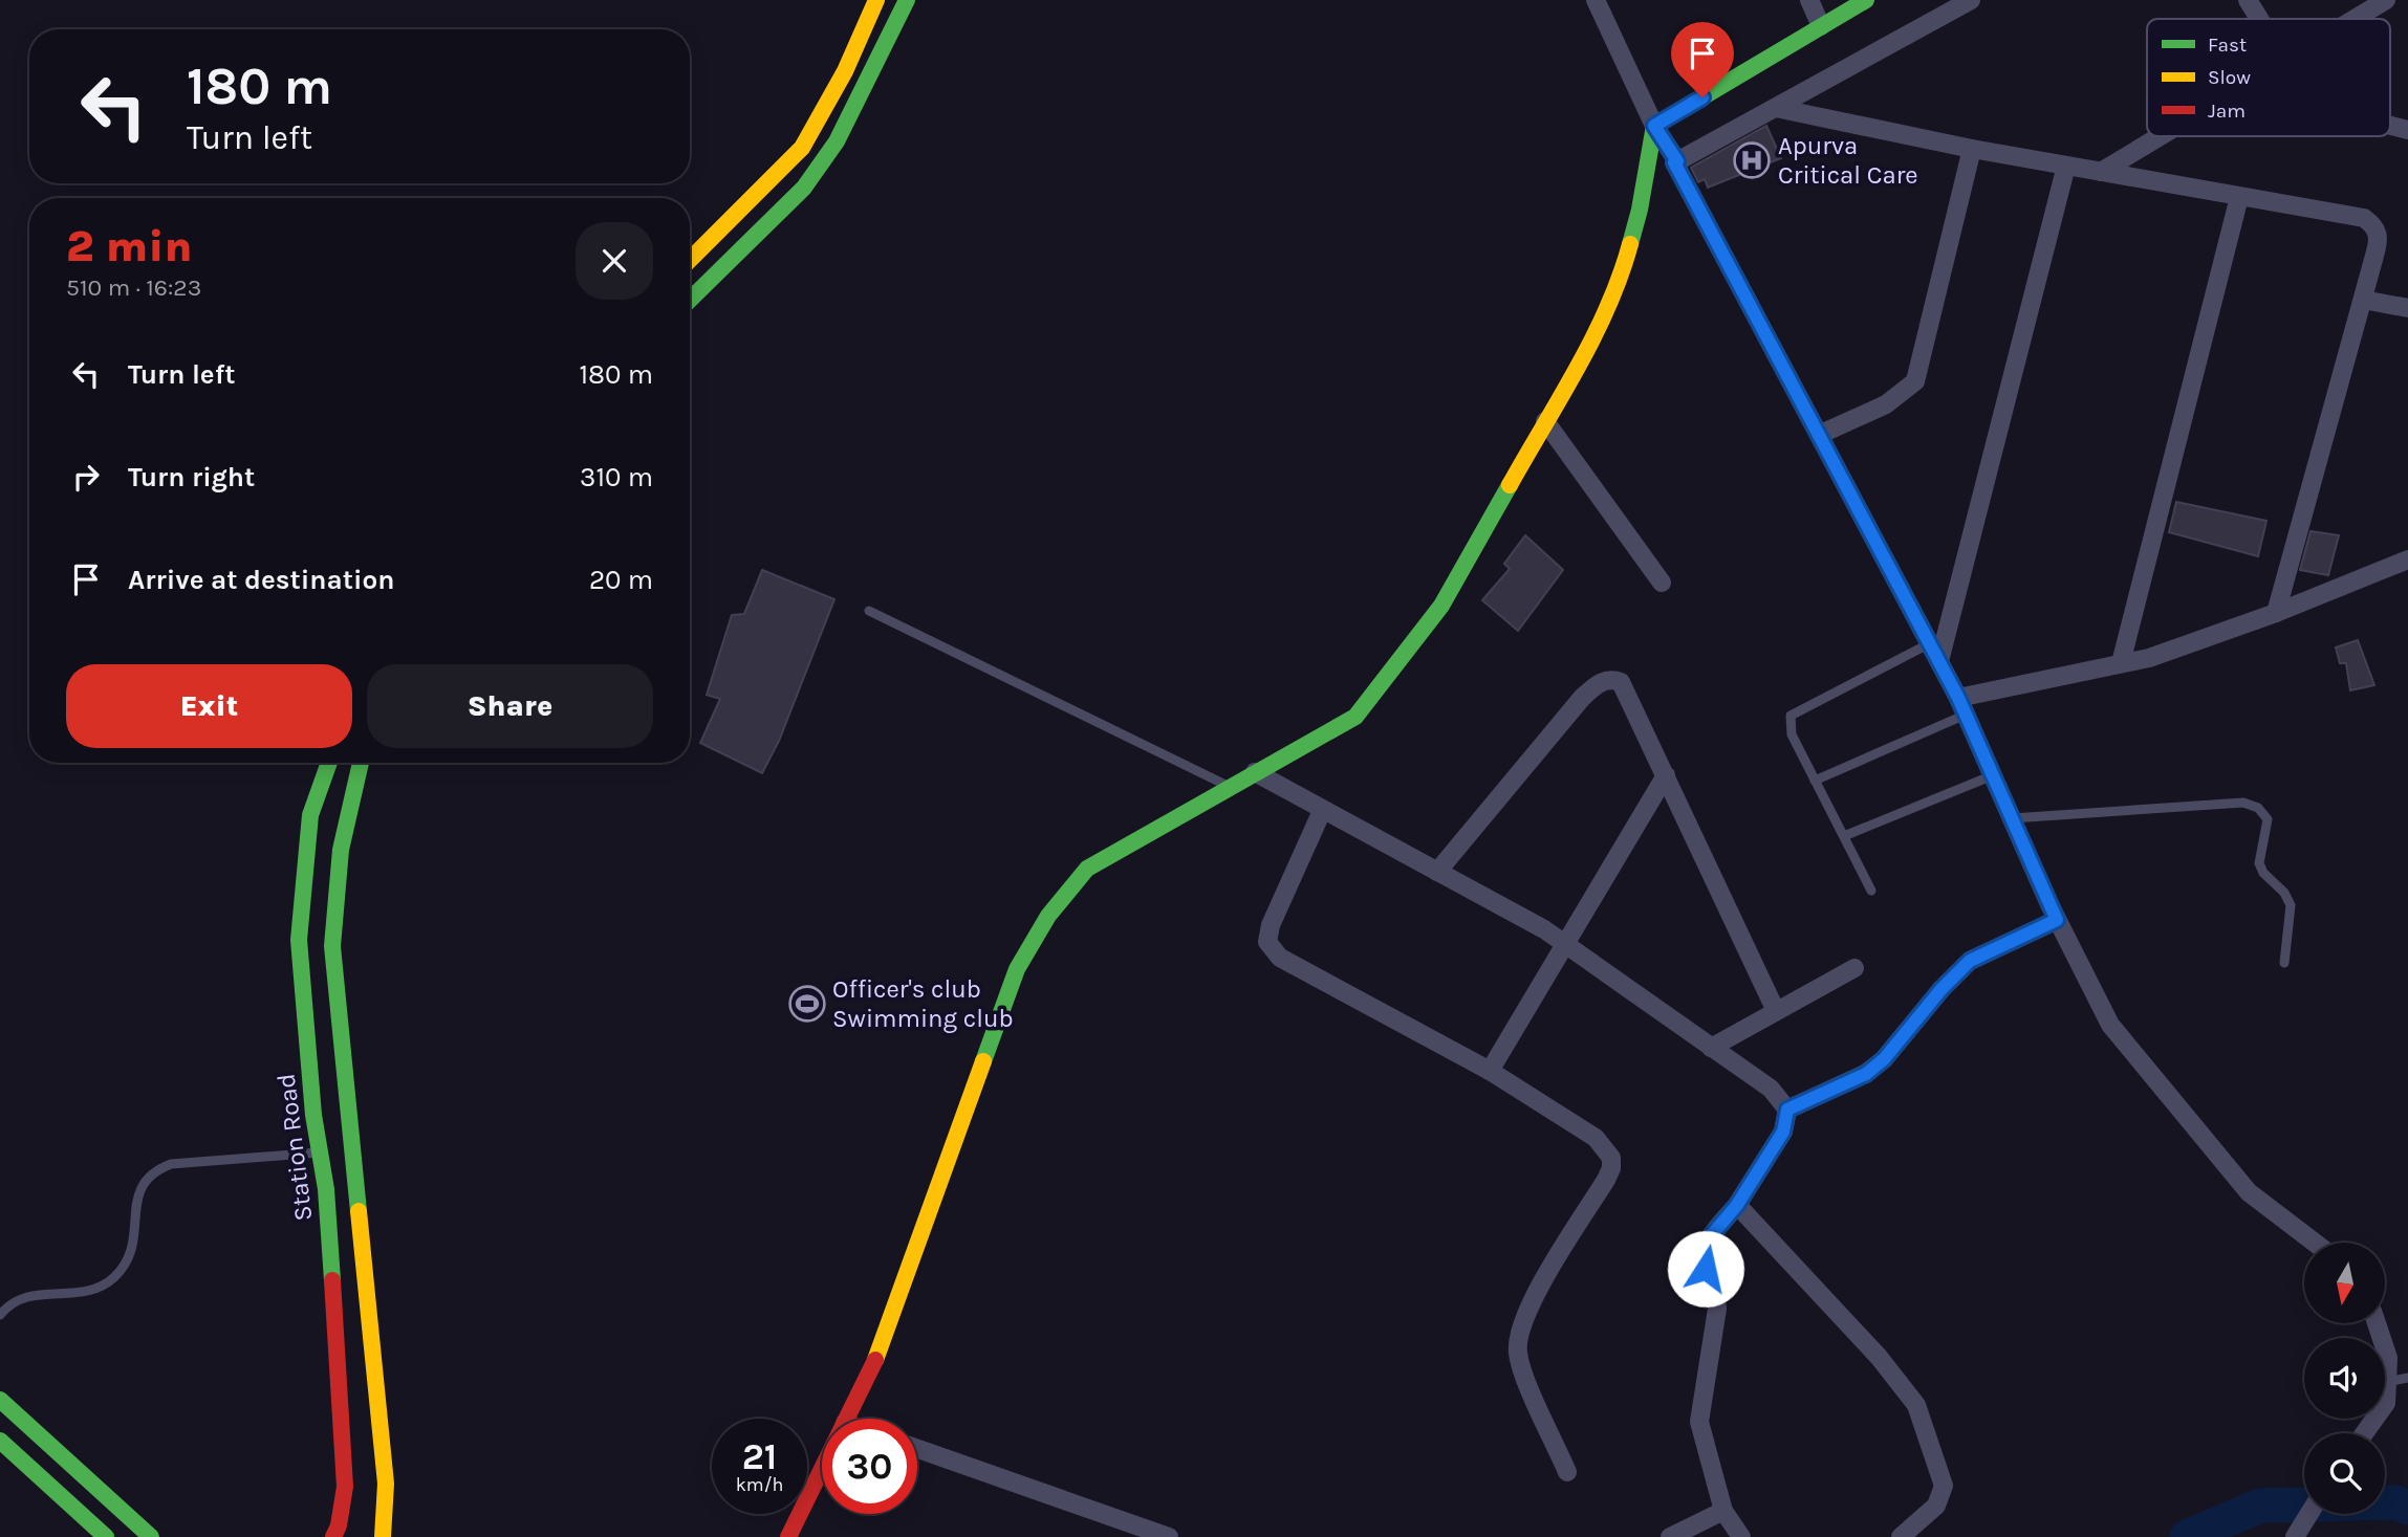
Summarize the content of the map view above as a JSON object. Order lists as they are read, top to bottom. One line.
{"streets":{"main road":["Station Road"]},"places":{"hospital":["Apurva Critical Care"],"sports":["Officer's club Swimming club"]},"legend":["Fast","Slow","Jam"],"north":"bottom","page":{"turn":["180 m","Turn left"],"heading":["2 min","510 m · 16:23"],"list":[{"name":"Turn left","value":"180 m"},{"name":"Turn right","value":"310 m"},{"name":"Arrive at destination","value":"20 m"}],"buttons":["Exit","Share"],"speed":"21 km/h","limit":"30"}}
